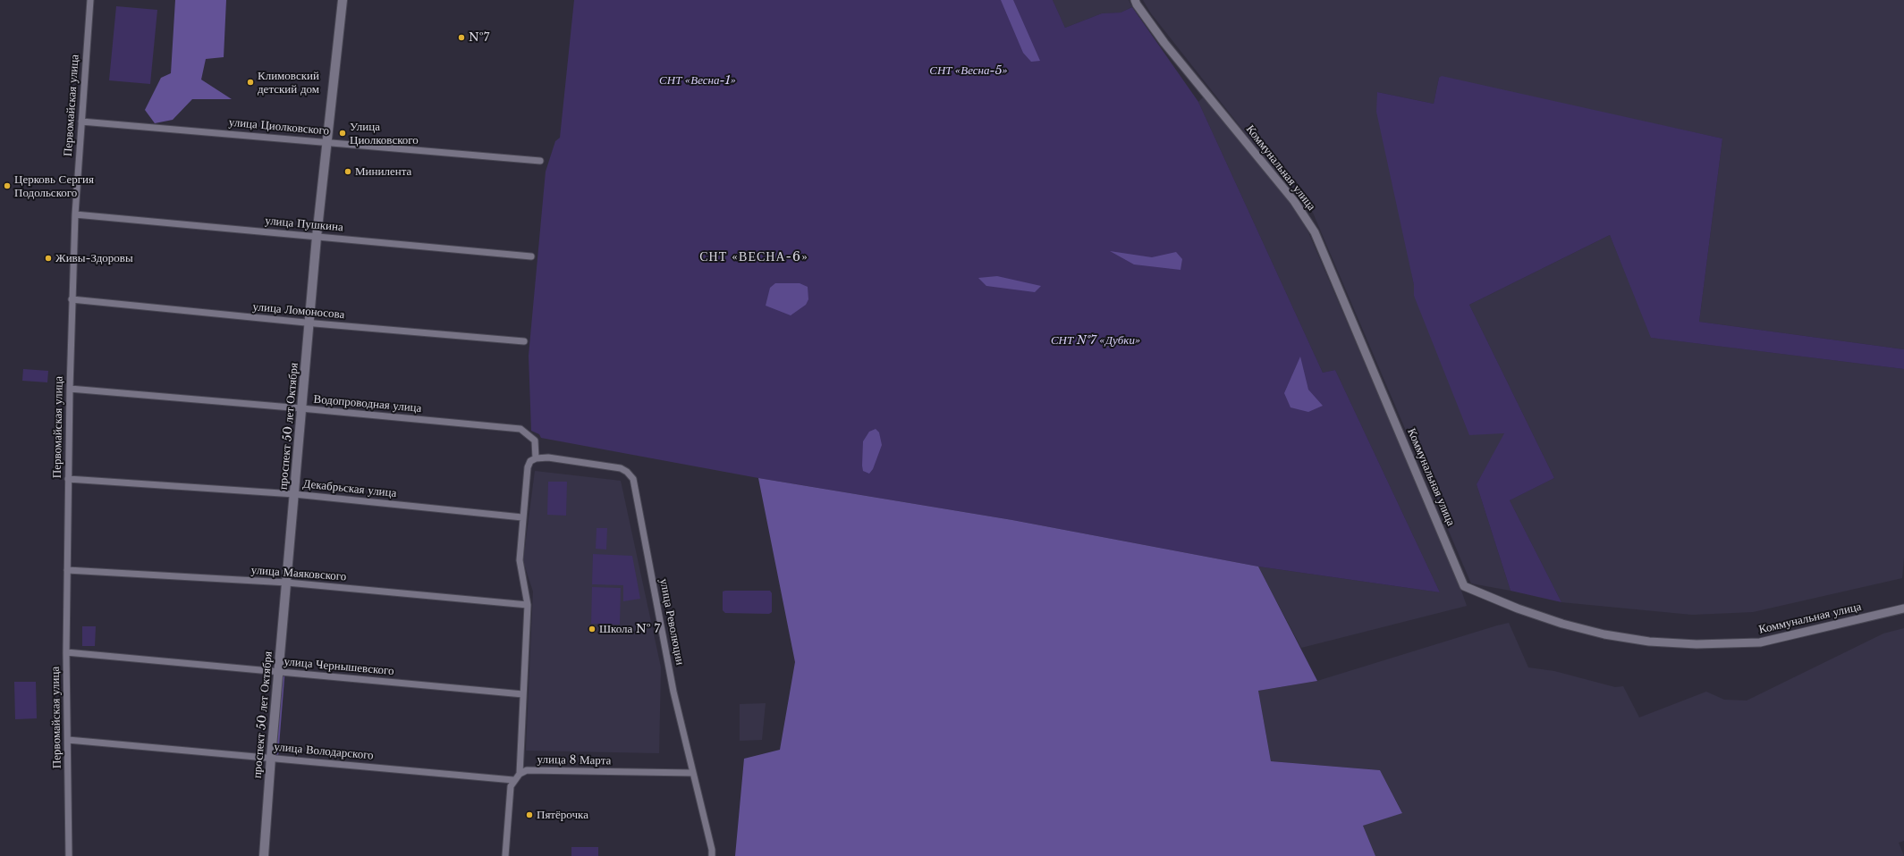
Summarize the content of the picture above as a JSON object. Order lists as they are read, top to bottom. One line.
{"streets":{"main road":["проспект 50 лет Октября"],"street":["Первомайская улица","улица Циолковского","Коммунальная улица","улица Пушкина","улица Ломоносова","Водопроводная улица","Декабрьская улица","улица Маяковского","улица Революции","улица Чернышевского","улица Володарского","улица 8 Марта"]},"crossings":[["Первомайская улица","улица Циолковского"],["Первомайская улица","улица Пушкина"],["Первомайская улица","улица Ломоносова"],["Первомайская улица","Водопроводная улица"],["Первомайская улица","Декабрьская улица"],["Первомайская улица","улица Маяковского"],["Первомайская улица","улица Чернышевского"],["Первомайская улица","улица Володарского"],["улица Циолковского","проспект 50 лет Октября"],["улица Пушкина","проспект 50 лет Октября"],["улица Ломоносова","проспект 50 лет Октября"],["Водопроводная улица","проспект 50 лет Октября"],["Водопроводная улица","улица Революции"],["проспект 50 лет Октября","Декабрьская улица"],["проспект 50 лет Октября","улица Маяковского"],["проспект 50 лет Октября","улица Чернышевского"],["проспект 50 лет Октября","улица Володарского"],["улица Революции","улица 8 Марта"]],"districts":["СНТ «ВЕСНА-6»"],"parks":["СНТ «Весна-5»","СНТ «Весна-1»","СНТ №7 «Дубки»"],"places":["№7","Климовский детский дом","Улица Циолковского","Минилента","Церковь Сергия Подольского","Живы-Здоровы","Школа № 7","Пятёрочка"]}
